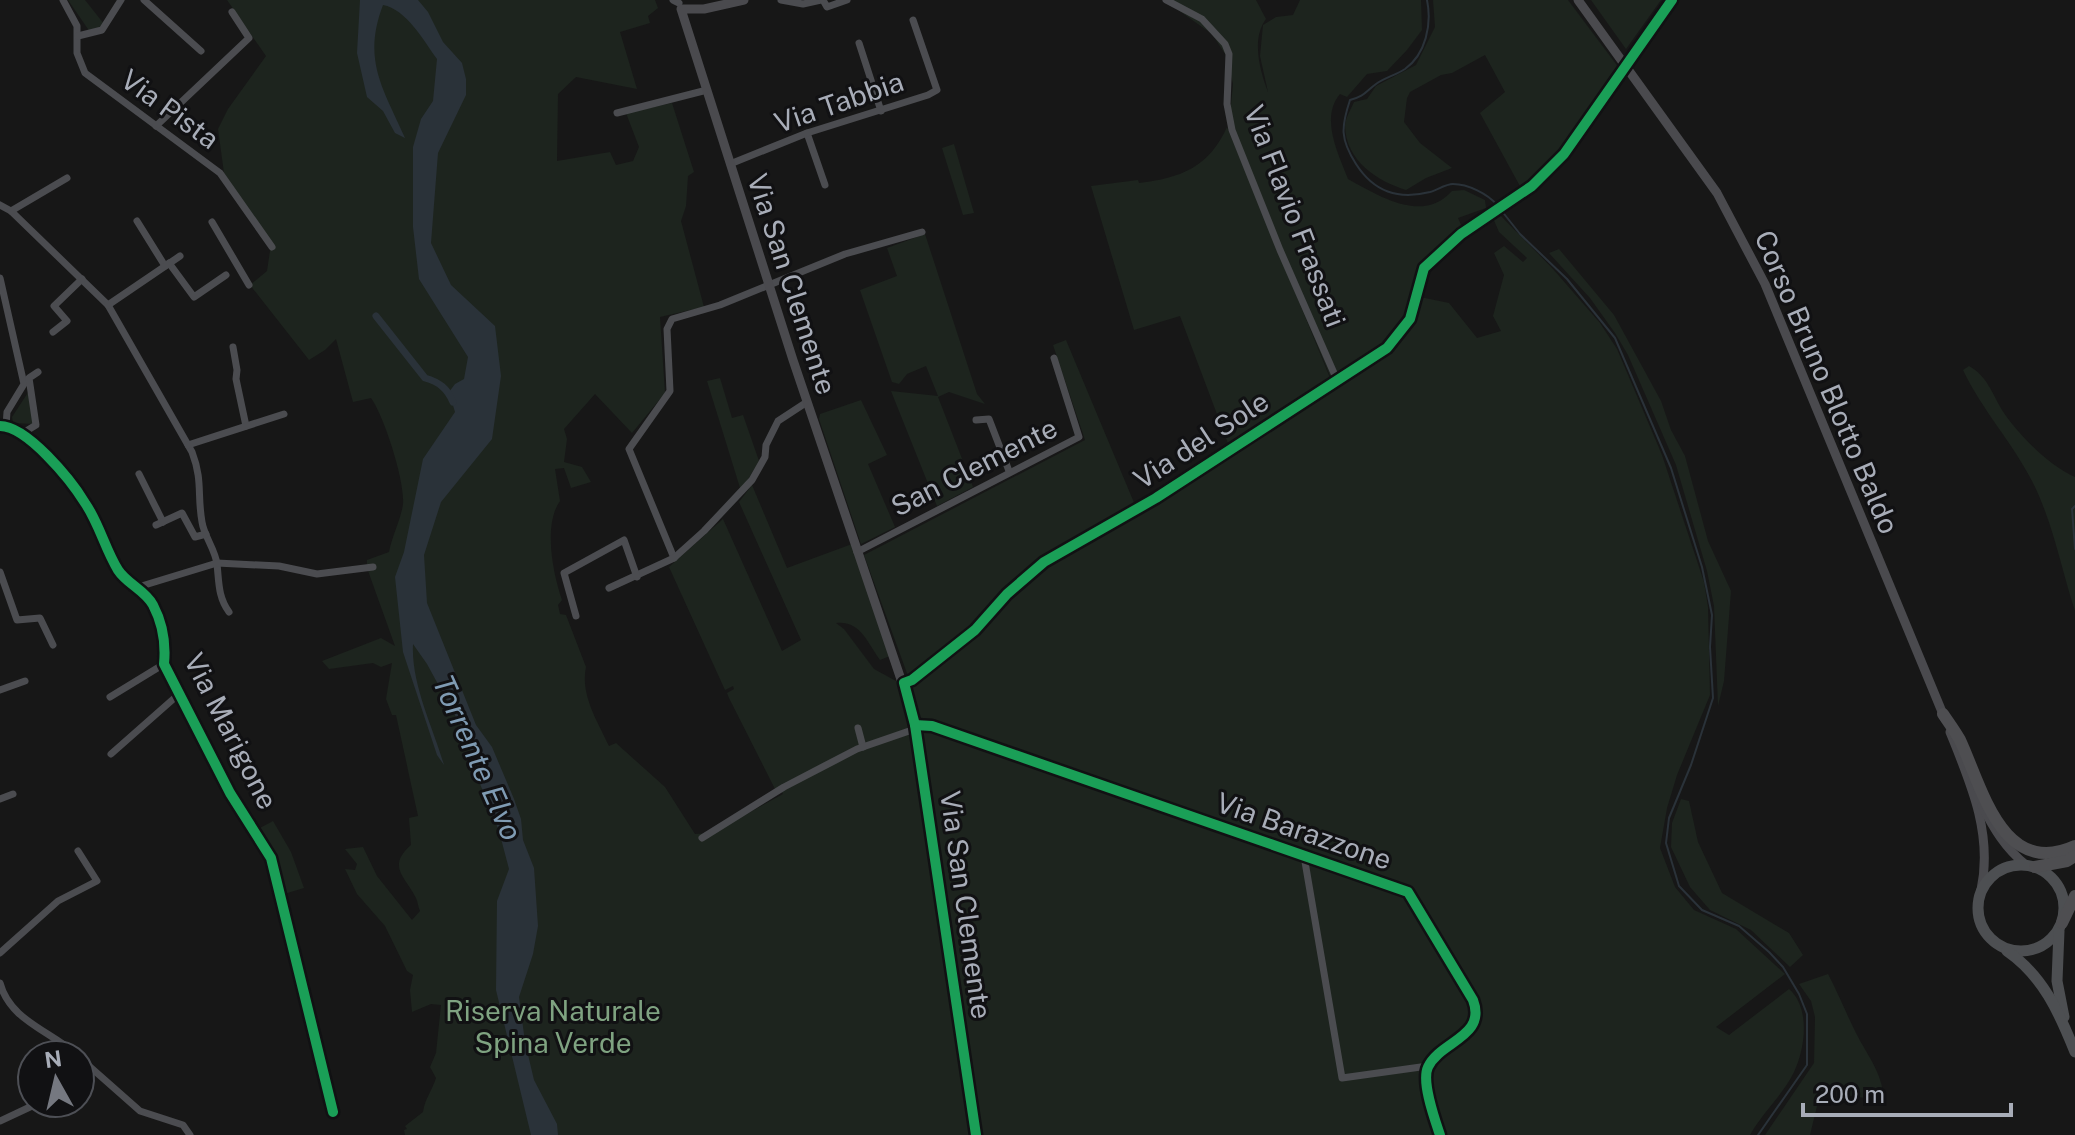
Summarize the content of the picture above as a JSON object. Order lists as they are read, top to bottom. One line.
{"streets":{"street":["Via Tabbia","Via Pista","Via Flavio Frassati","Via San Clemente","Corso Bruno Blotto Baldo","Via del Sole","San Clemente","Via Marigone","Via Barazzone"]},"crossings":[["Via Tabbia","Via San Clemente"],["Via Flavio Frassati","Via del Sole"],["Via San Clemente","Via del Sole"],["Via San Clemente","San Clemente"],["Via San Clemente","Via Barazzone"],["Corso Bruno Blotto Baldo","Via del Sole"]],"water":["Torrente Elvo"],"parks":["Riserva Naturale Spina Verde"],"scale_bar":"200 m","north":"top"}
